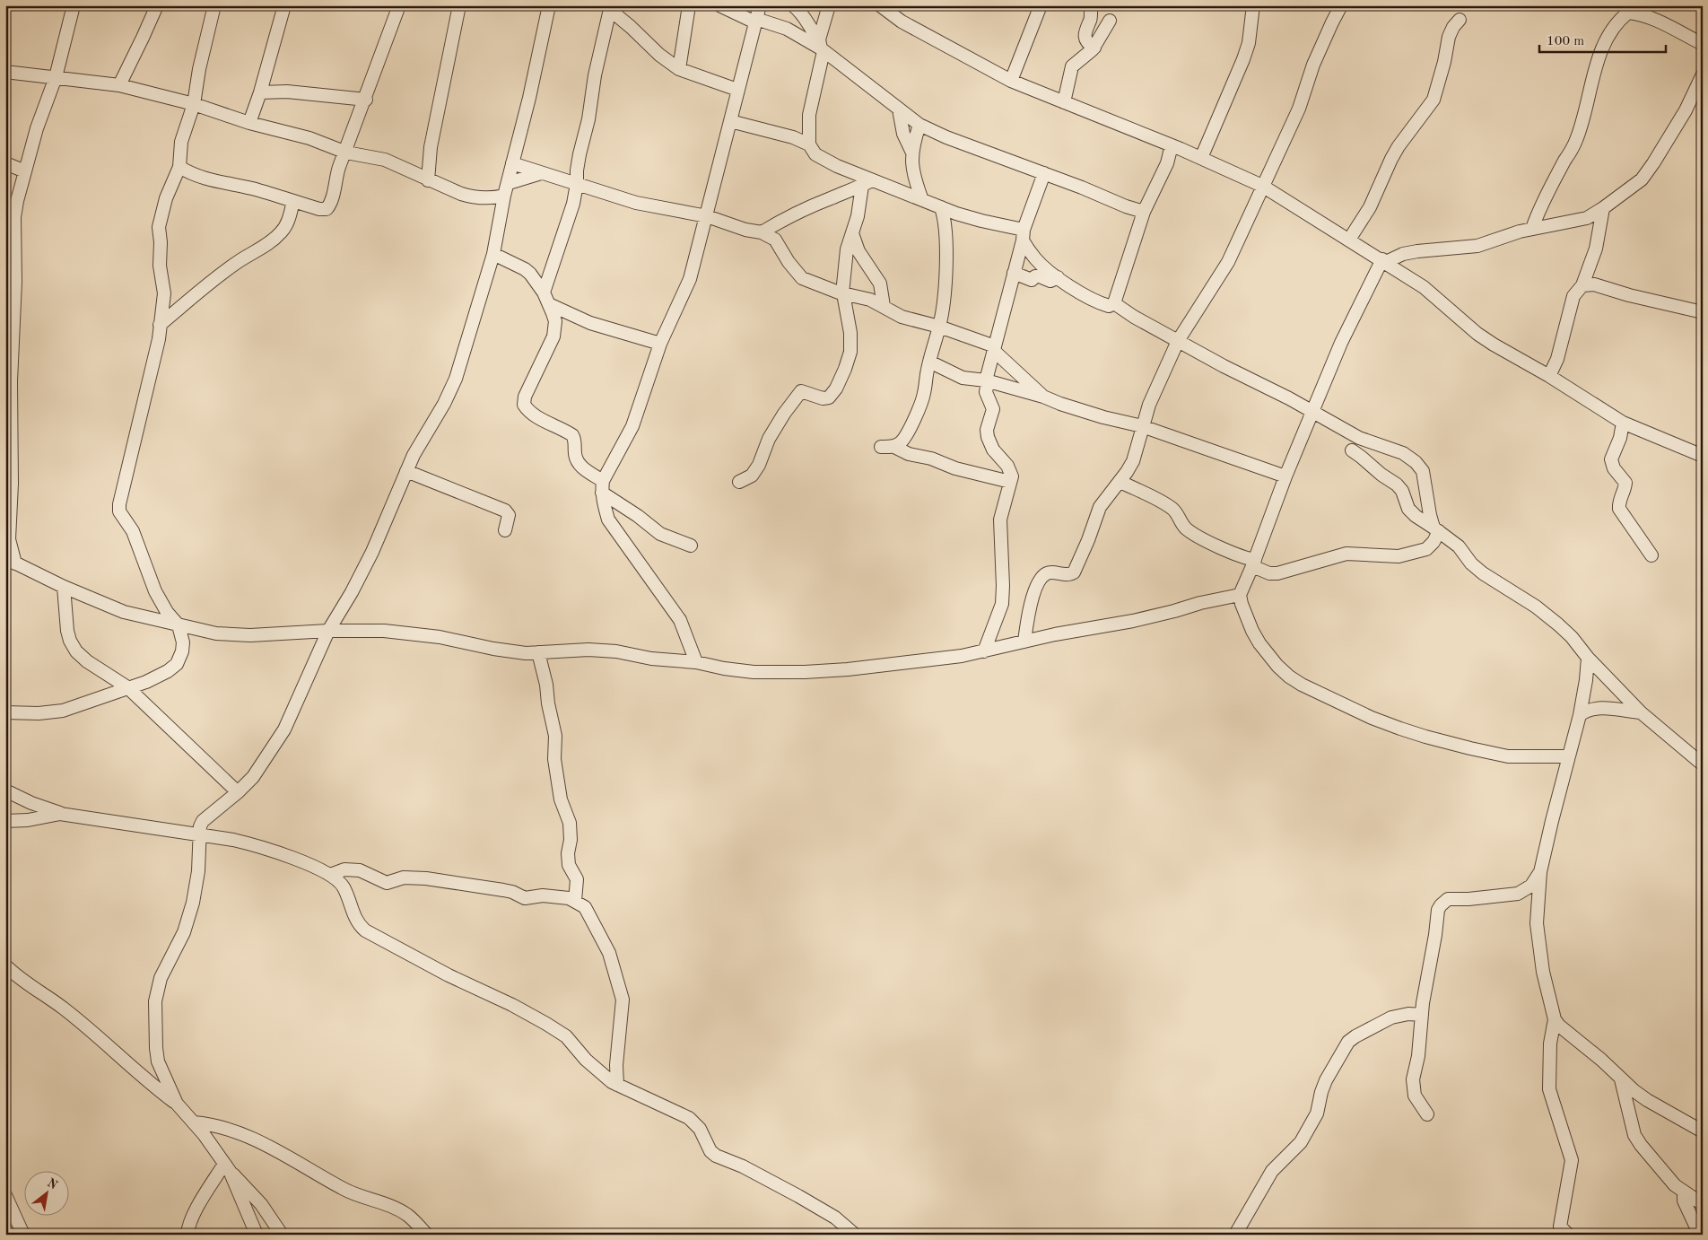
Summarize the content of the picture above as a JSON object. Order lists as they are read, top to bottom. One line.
{"scale_bar":"100 m","north":"top right"}
